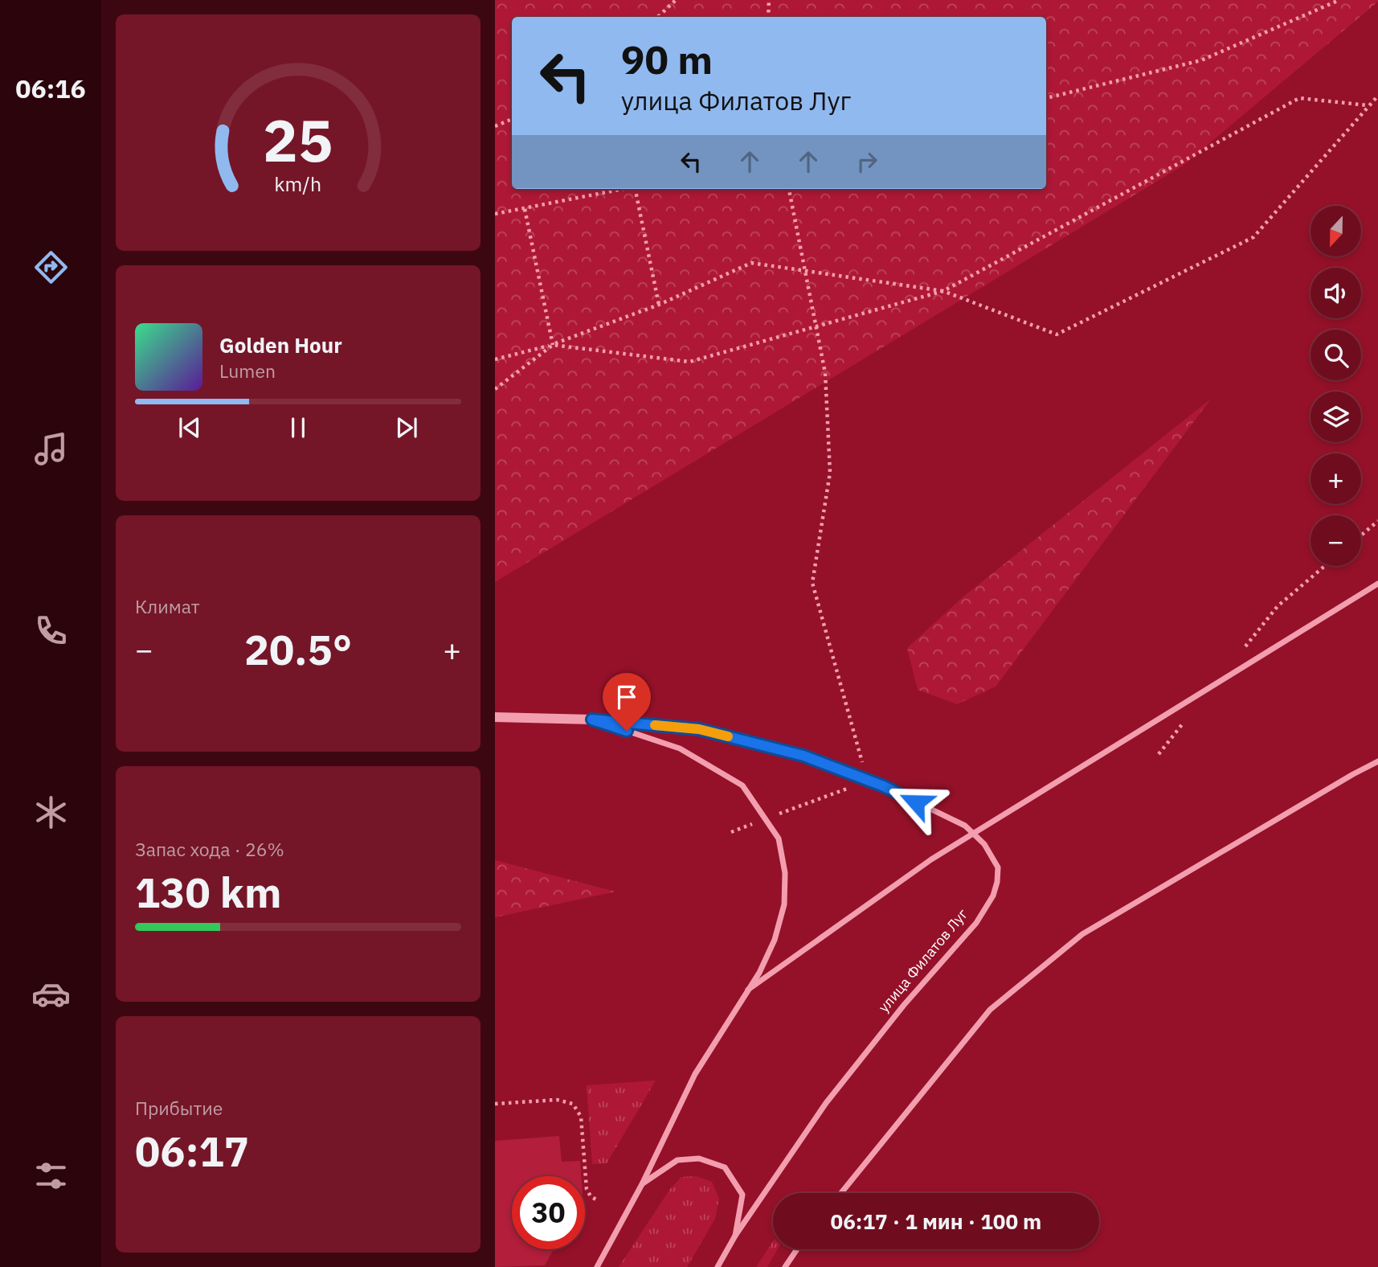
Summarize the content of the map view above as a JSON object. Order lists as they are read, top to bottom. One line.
{"streets":{"street":["улица Филатов Луг"]},"north":"bottom","page":{"tabs":"06:16","turn":["90 m","улица Филатов Луг"],"map_buttons":["+","−"],"song":["Golden Hour","Lumen"],"tile":["Климат",["Запас хода · 26%","130 km"],["Прибытие","06:17"]],"heat":["−","20.5°","+"],"limit":"30","trip":"06:17 · 1 мин · 100 m","gauge":["25","km/h"]}}
